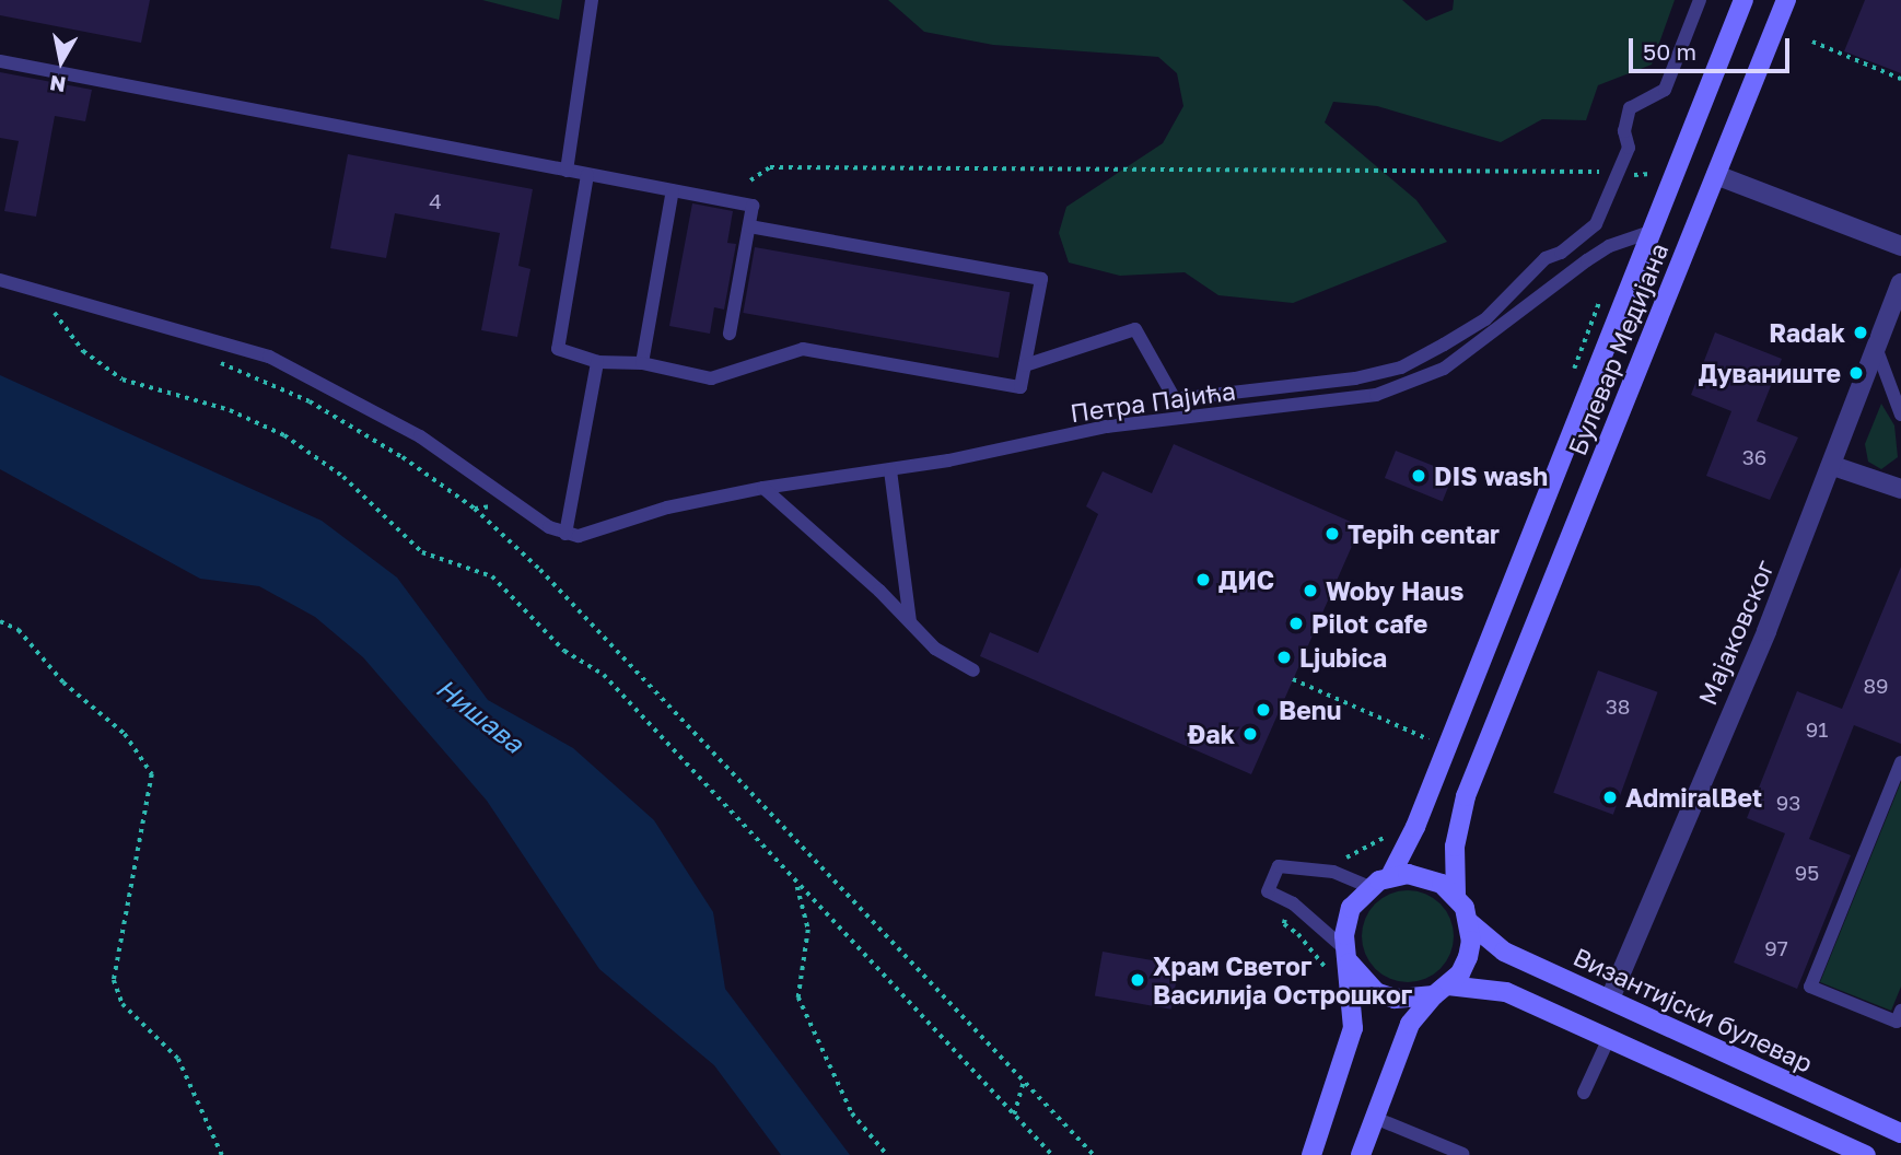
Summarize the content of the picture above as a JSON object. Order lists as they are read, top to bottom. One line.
{"streets":{"main road":["Булевар Медијана","Византијски булевар"],"street":["Мајаковског"],"lane":["Петра Пајића"]},"crossings":[["Булевар Медијана","Петра Пајића"],["Булевар Медијана","Византијски булевар"],["Мајаковског","Византијски булевар"]],"water":["Нишава"],"places":["Radak","Дуваниште","DIS wash","Tepih centar","ДИС","Woby Haus","Pilot cafe","Ljubica","Benu","Đak","AdmiralBet","Храм Светог Василија Острошког"],"house_numbers":["4","36","89","38","91","93","95","97"],"scale_bar":"50 m","north":"bottom"}
